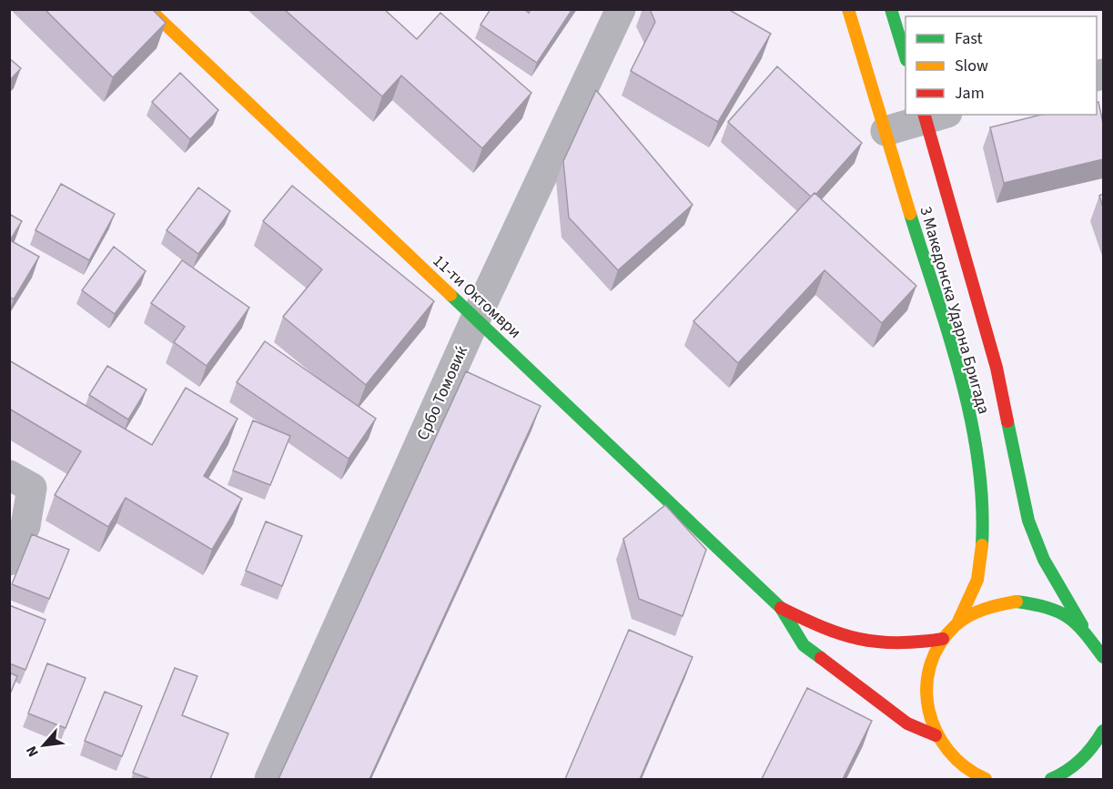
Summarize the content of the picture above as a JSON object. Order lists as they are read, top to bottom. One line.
{"streets":{"main road":["11-ти Октомври","3 Македонска Ударна Бригада"],"street":["Србо Томовиќ"]},"crossings":[["11-ти Октомври","Србо Томовиќ"]],"legend":["Fast","Slow","Jam"],"north":"bottom left"}
